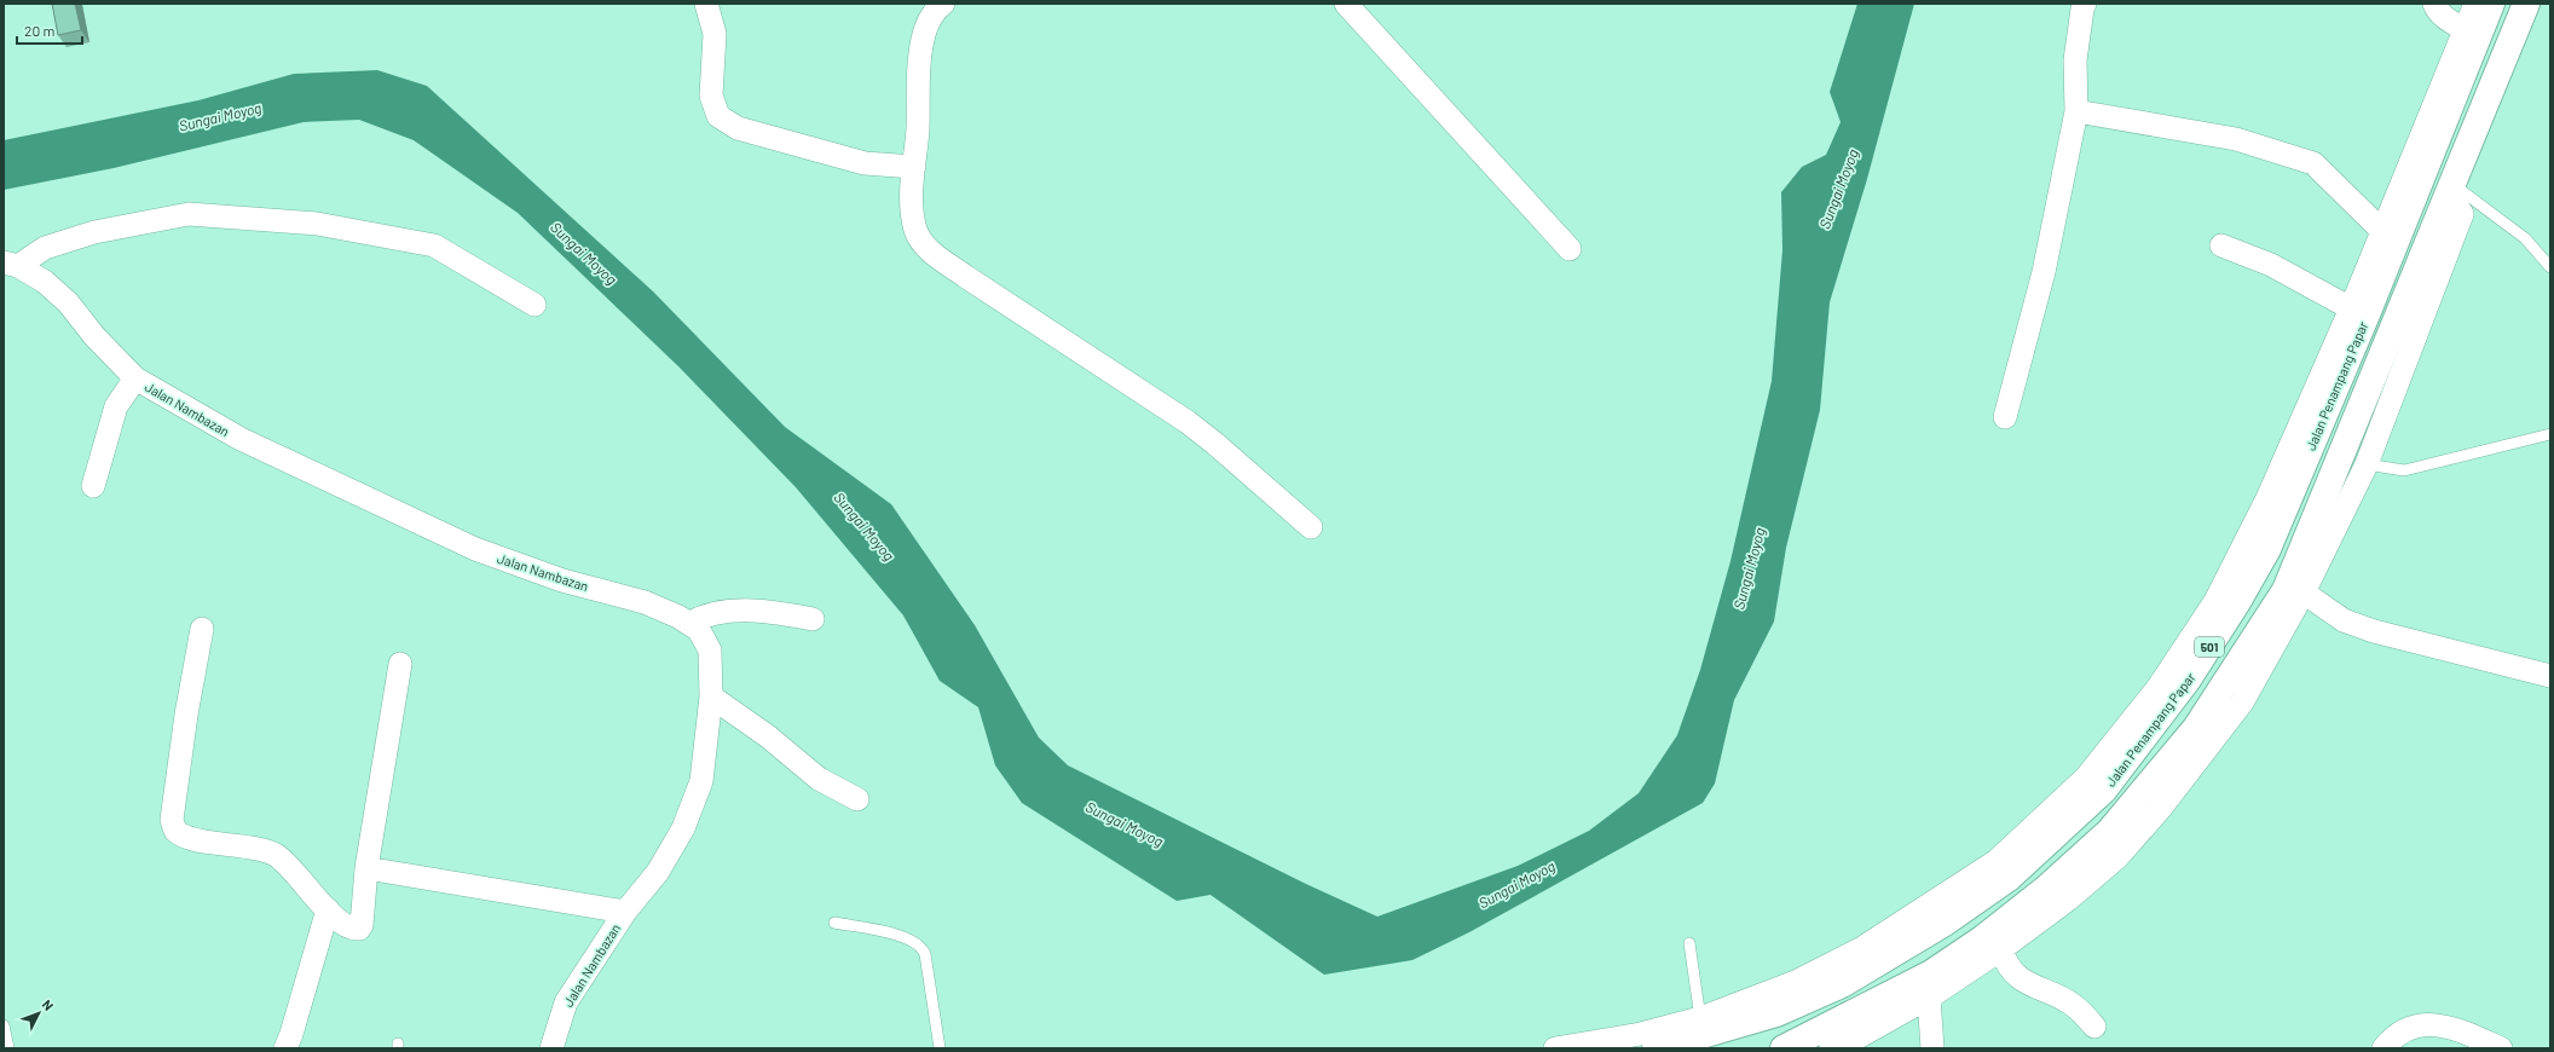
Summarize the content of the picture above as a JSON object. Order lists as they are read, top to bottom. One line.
{"streets":{"main road":["Jalan Penampang Papar","501"],"street":["Jalan Nambazan"]},"water":["Sungai Moyog"],"scale_bar":"20 m","north":"top right"}
